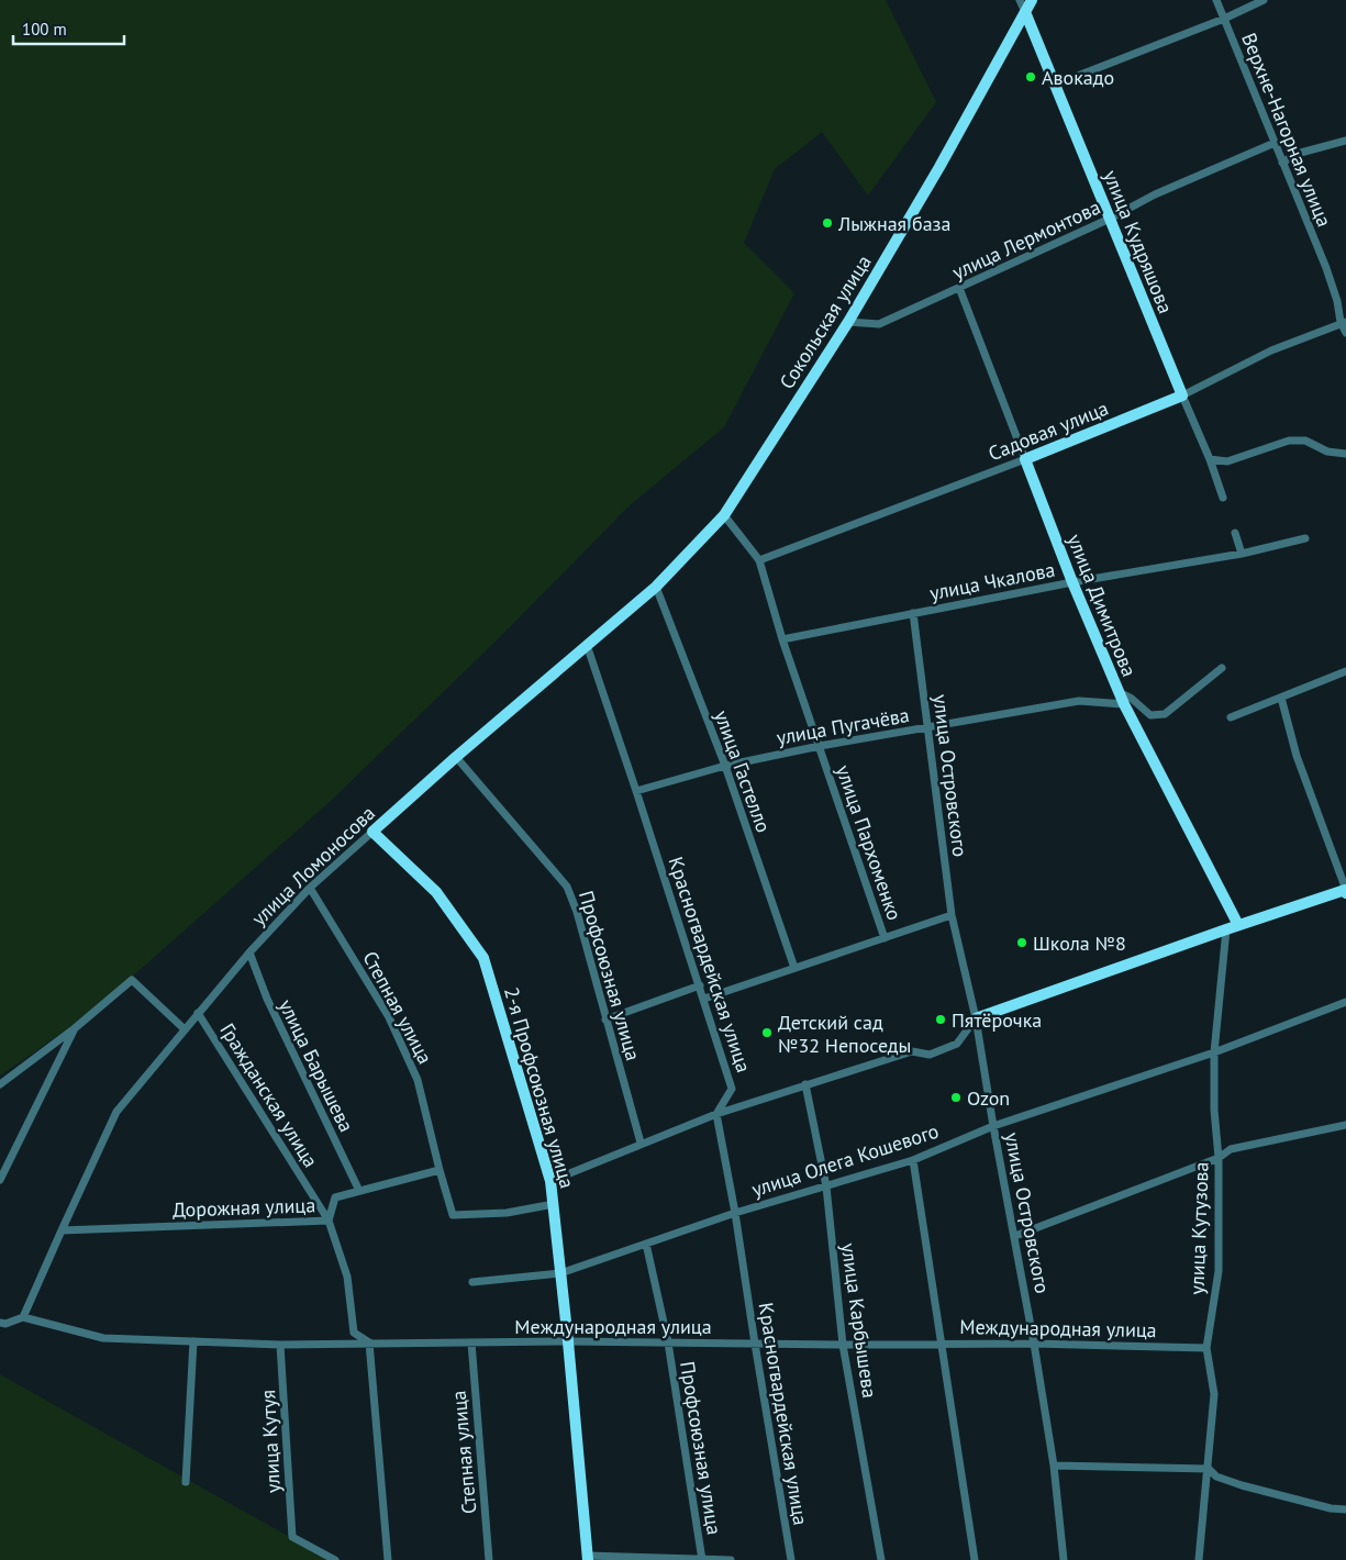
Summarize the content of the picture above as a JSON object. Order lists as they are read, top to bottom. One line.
{"streets":{"street":["Верхне-Нагорная улица","улица Лермонтова","улица Кудряшова","Сокольская улица","Садовая улица","улица Чкалова","улица Димитрова","улица Пугачёва","улица Гастелло","улица Островского","улица Пархоменко","улица Ломоносова","Красногвардейская улица","Профсоюзная улица","Степная улица","улица Барышева","2-я Профсоюзная улица","Гражданская улица","улица Олега Кошевого","Дорожная улица","улица Кутузова","улица Карбышева","Международная улица","улица Кутуя"]},"crossings":[["Верхне-Нагорная улица","улица Лермонтова"],["Верхне-Нагорная улица","Садовая улица"],["улица Лермонтова","улица Кудряшова"],["улица Лермонтова","Сокольская улица"],["улица Лермонтова","улица Димитрова"],["улица Кудряшова","Сокольская улица"],["улица Кудряшова","Садовая улица"],["Сокольская улица","улица Пархоменко"],["Сокольская улица","улица Ломоносова"],["Садовая улица","улица Димитрова"],["Садовая улица","улица Пархоменко"],["улица Чкалова","улица Димитрова"],["улица Чкалова","улица Островского"],["улица Чкалова","улица Пархоменко"],["улица Димитрова","улица Пугачёва"],["улица Пугачёва","улица Гастелло"],["улица Пугачёва","улица Островского"],["улица Пугачёва","улица Пархоменко"],["улица Пугачёва","Красногвардейская улица"],["улица Гастелло","улица Ломоносова"],["улица Островского","улица Олега Кошевого"],["улица Островского","Международная улица"],["улица Пархоменко","улица Ломоносова"],["улица Ломоносова","Красногвардейская улица"],["улица Ломоносова","Профсоюзная улица"],["улица Ломоносова","Степная улица"],["улица Ломоносова","улица Барышева"],["улица Ломоносова","2-я Профсоюзная улица"],["улица Ломоносова","Гражданская улица"],["улица Ломоносова","Дорожная улица"],["улица Ломоносова","Международная улица"],["Красногвардейская улица","улица Олега Кошевого"],["Красногвардейская улица","Международная улица"],["Профсоюзная улица","улица Олега Кошевого"],["Профсоюзная улица","Международная улица"],["Степная улица","2-я Профсоюзная улица"],["Степная улица","Дорожная улица"],["Степная улица","Международная улица"],["улица Барышева","Дорожная улица"],["2-я Профсоюзная улица","улица Олега Кошевого"],["2-я Профсоюзная улица","Международная улица"],["Гражданская улица","Дорожная улица"],["Гражданская улица","Международная улица"],["улица Олега Кошевого","улица Кутузова"],["улица Олега Кошевого","улица Карбышева"],["улица Кутузова","Международная улица"],["улица Карбышева","Международная улица"],["Международная улица","улица Кутуя"]],"places":["Авокадо","Лыжная база","Школа №8","Пятёрочка","Детский сад №32 Непоседы","Ozon"],"scale_bar":"100 m"}
